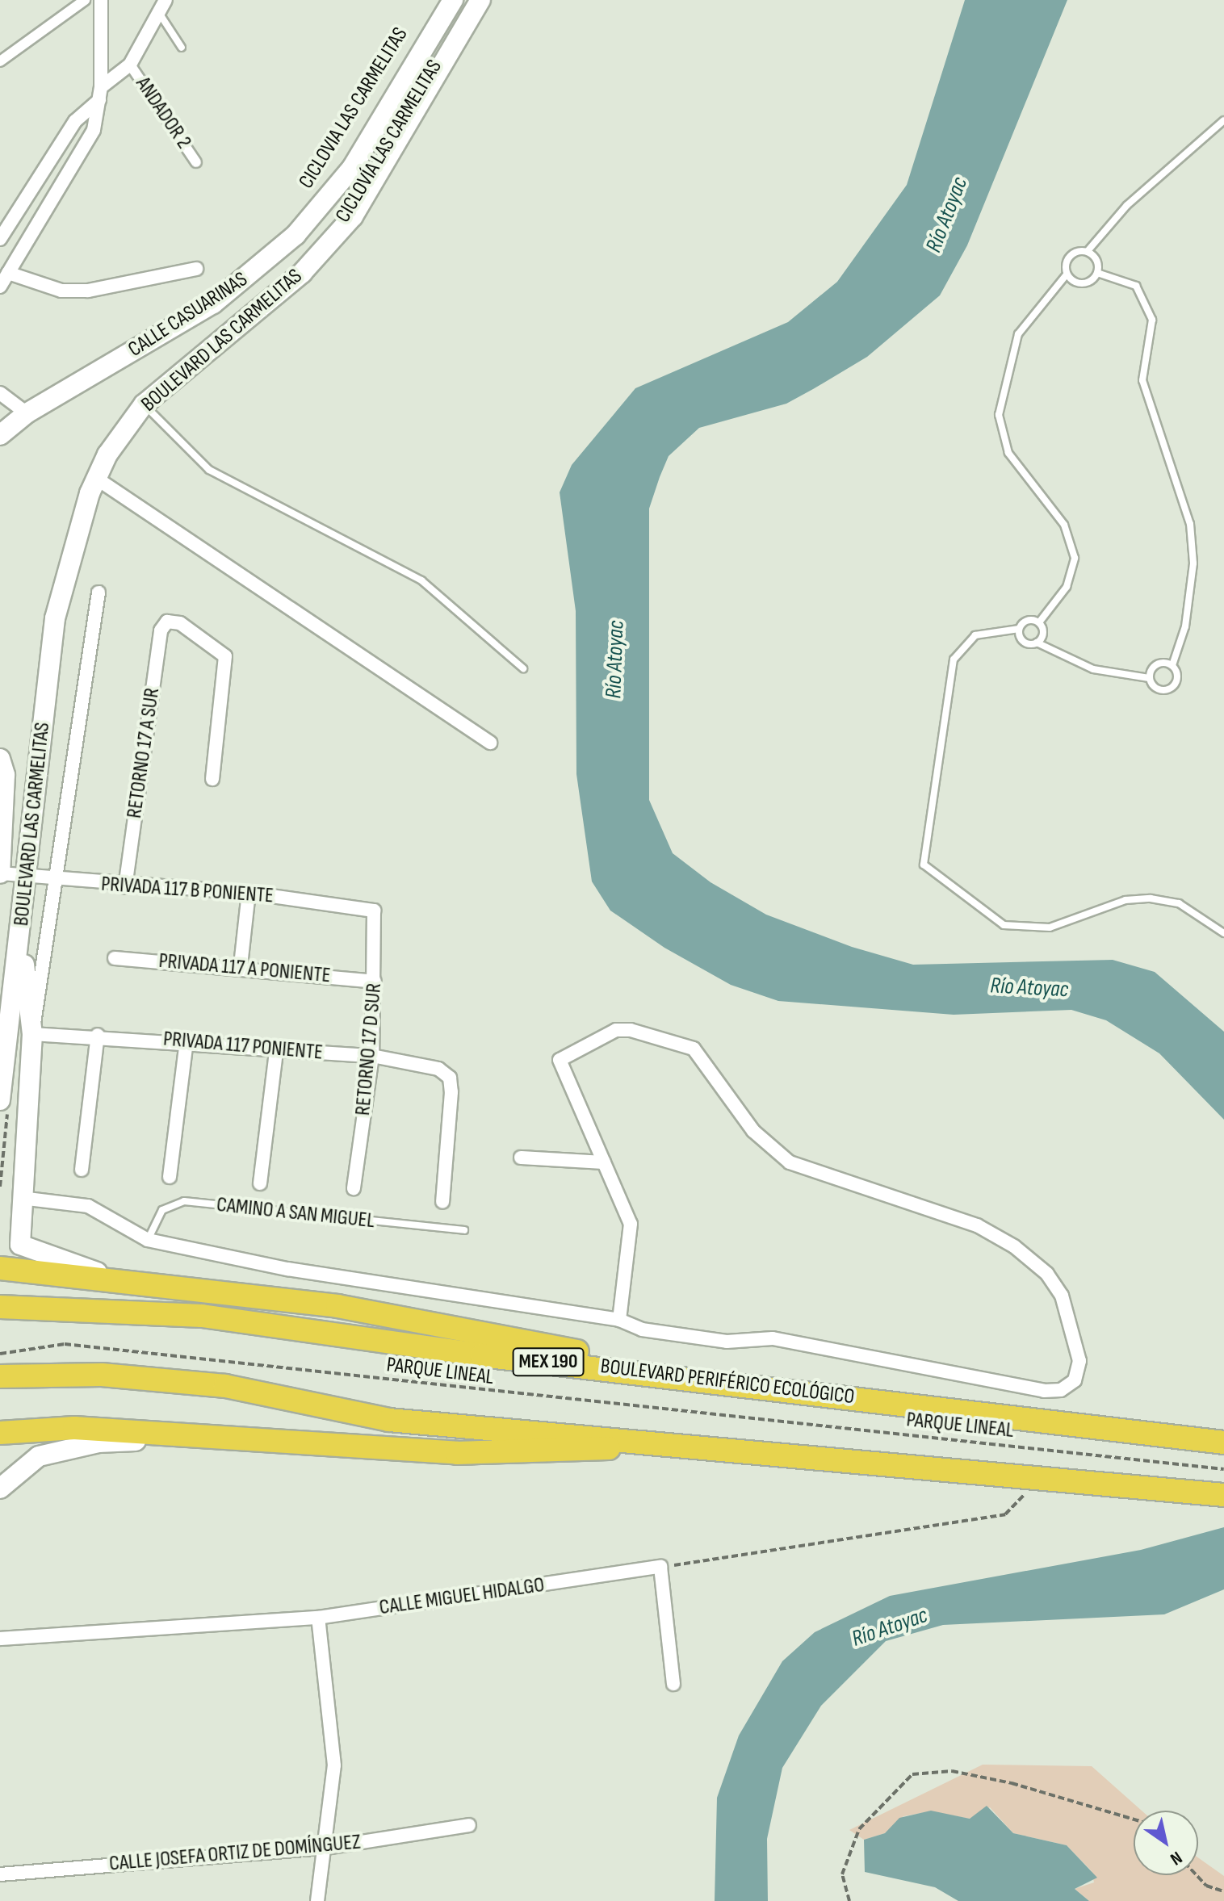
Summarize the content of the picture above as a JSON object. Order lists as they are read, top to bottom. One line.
{"streets":{"highway":["MEX 190","BOULEVARD PERIFÉRICO ECOLÓGICO"],"main road":["CALLE CASUARINAS","BOULEVARD LAS CARMELITAS"],"street":["ANDADOR 2","RETORNO 17 A SUR","PRIVADA 117 B PONIENTE","PRIVADA 117 A PONIENTE","PRIVADA 117 PONIENTE","RETORNO 17 D SUR","CALLE MIGUEL HIDALGO","CALLE JOSEFA ORTIZ DE DOMÍNGUEZ"],"lane":["CAMINO A SAN MIGUEL"],"path":["PARQUE LINEAL"]},"crossings":[["BOULEVARD LAS CARMELITAS","PRIVADA 117 B PONIENTE"],["RETORNO 17 A SUR","PRIVADA 117 B PONIENTE"],["PRIVADA 117 B PONIENTE","RETORNO 17 D SUR"],["PRIVADA 117 A PONIENTE","RETORNO 17 D SUR"],["PRIVADA 117 PONIENTE","RETORNO 17 D SUR"]],"water":["Río Atoyac"],"north":"bottom right"}
